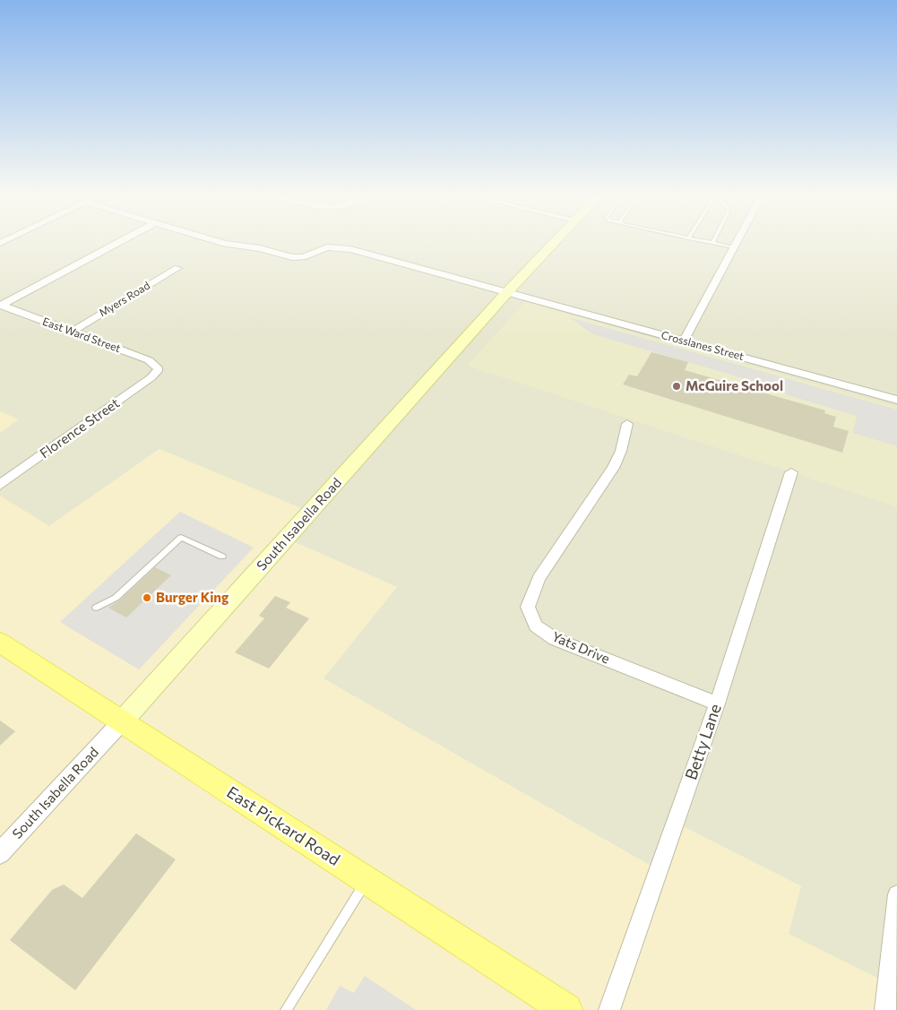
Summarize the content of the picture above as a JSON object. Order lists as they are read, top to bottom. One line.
{"streets":{"main road":["South Isabella Road","East Pickard Road"],"street":["Myers Road","East Ward Street","Crosslanes Street","Florence Street","Yats Drive","Betty Lane"]},"crossings":[["Myers Road","East Ward Street"],["East Ward Street","Florence Street"],["Crosslanes Street","South Isabella Road"],["South Isabella Road","East Pickard Road"],["Yats Drive","Betty Lane"]],"places":["McGuire School","Burger King"]}
